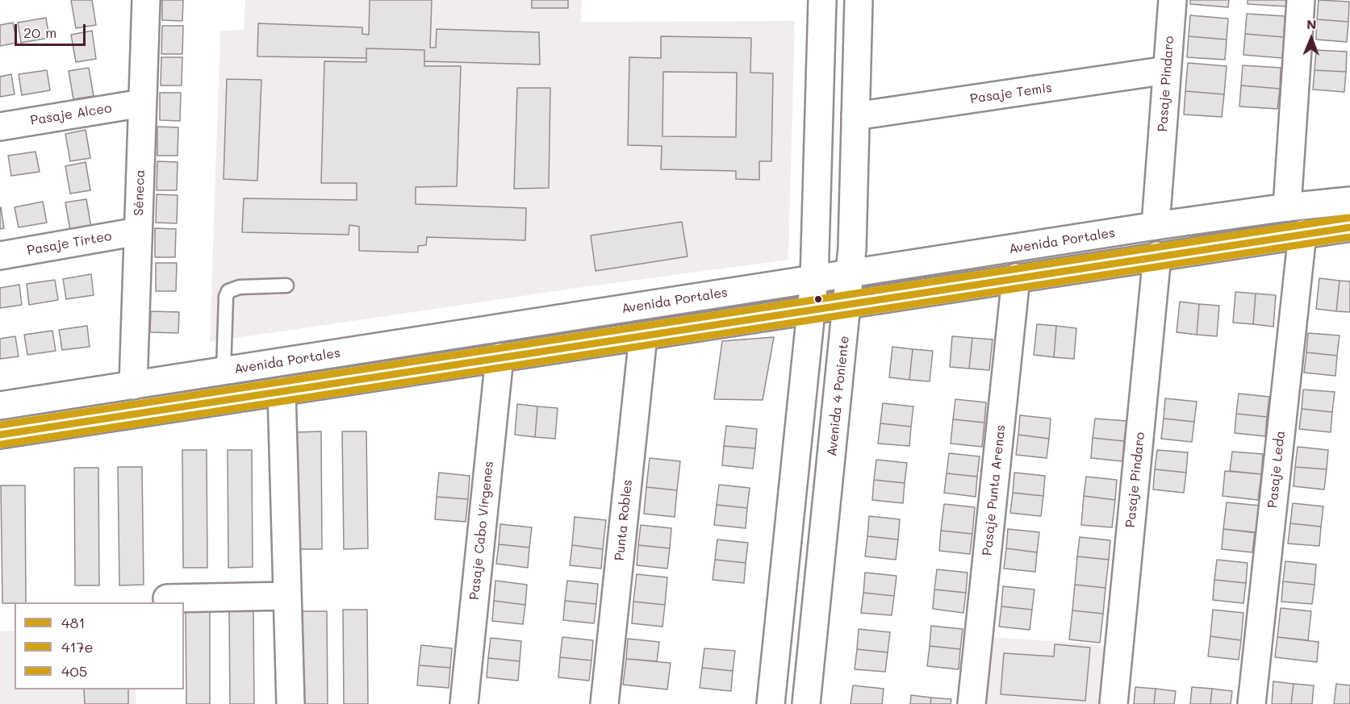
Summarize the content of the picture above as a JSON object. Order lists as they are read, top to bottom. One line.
{"streets":{"street":["Pasaje Pindaro","Pasaje Temis","Pasaje Alceo","Séneca","Avenida Portales","Pasaje Tirteo","Avenida 4 Poniente","Pasaje Leda","Pasaje Punta Arenas","Punta Robles","Pasaje Cabo Vírgenes"]},"crossings":[["Pasaje Pindaro","Pasaje Temis"],["Pasaje Pindaro","Avenida Portales"],["Pasaje Temis","Avenida 4 Poniente"],["Pasaje Alceo","Séneca"],["Séneca","Avenida Portales"],["Séneca","Pasaje Tirteo"],["Avenida Portales","Avenida 4 Poniente"]],"lines":["transit line 405","transit line 481","transit line 417e"],"legend":["481","417e","405"],"scale_bar":"20 m","north":"top"}
